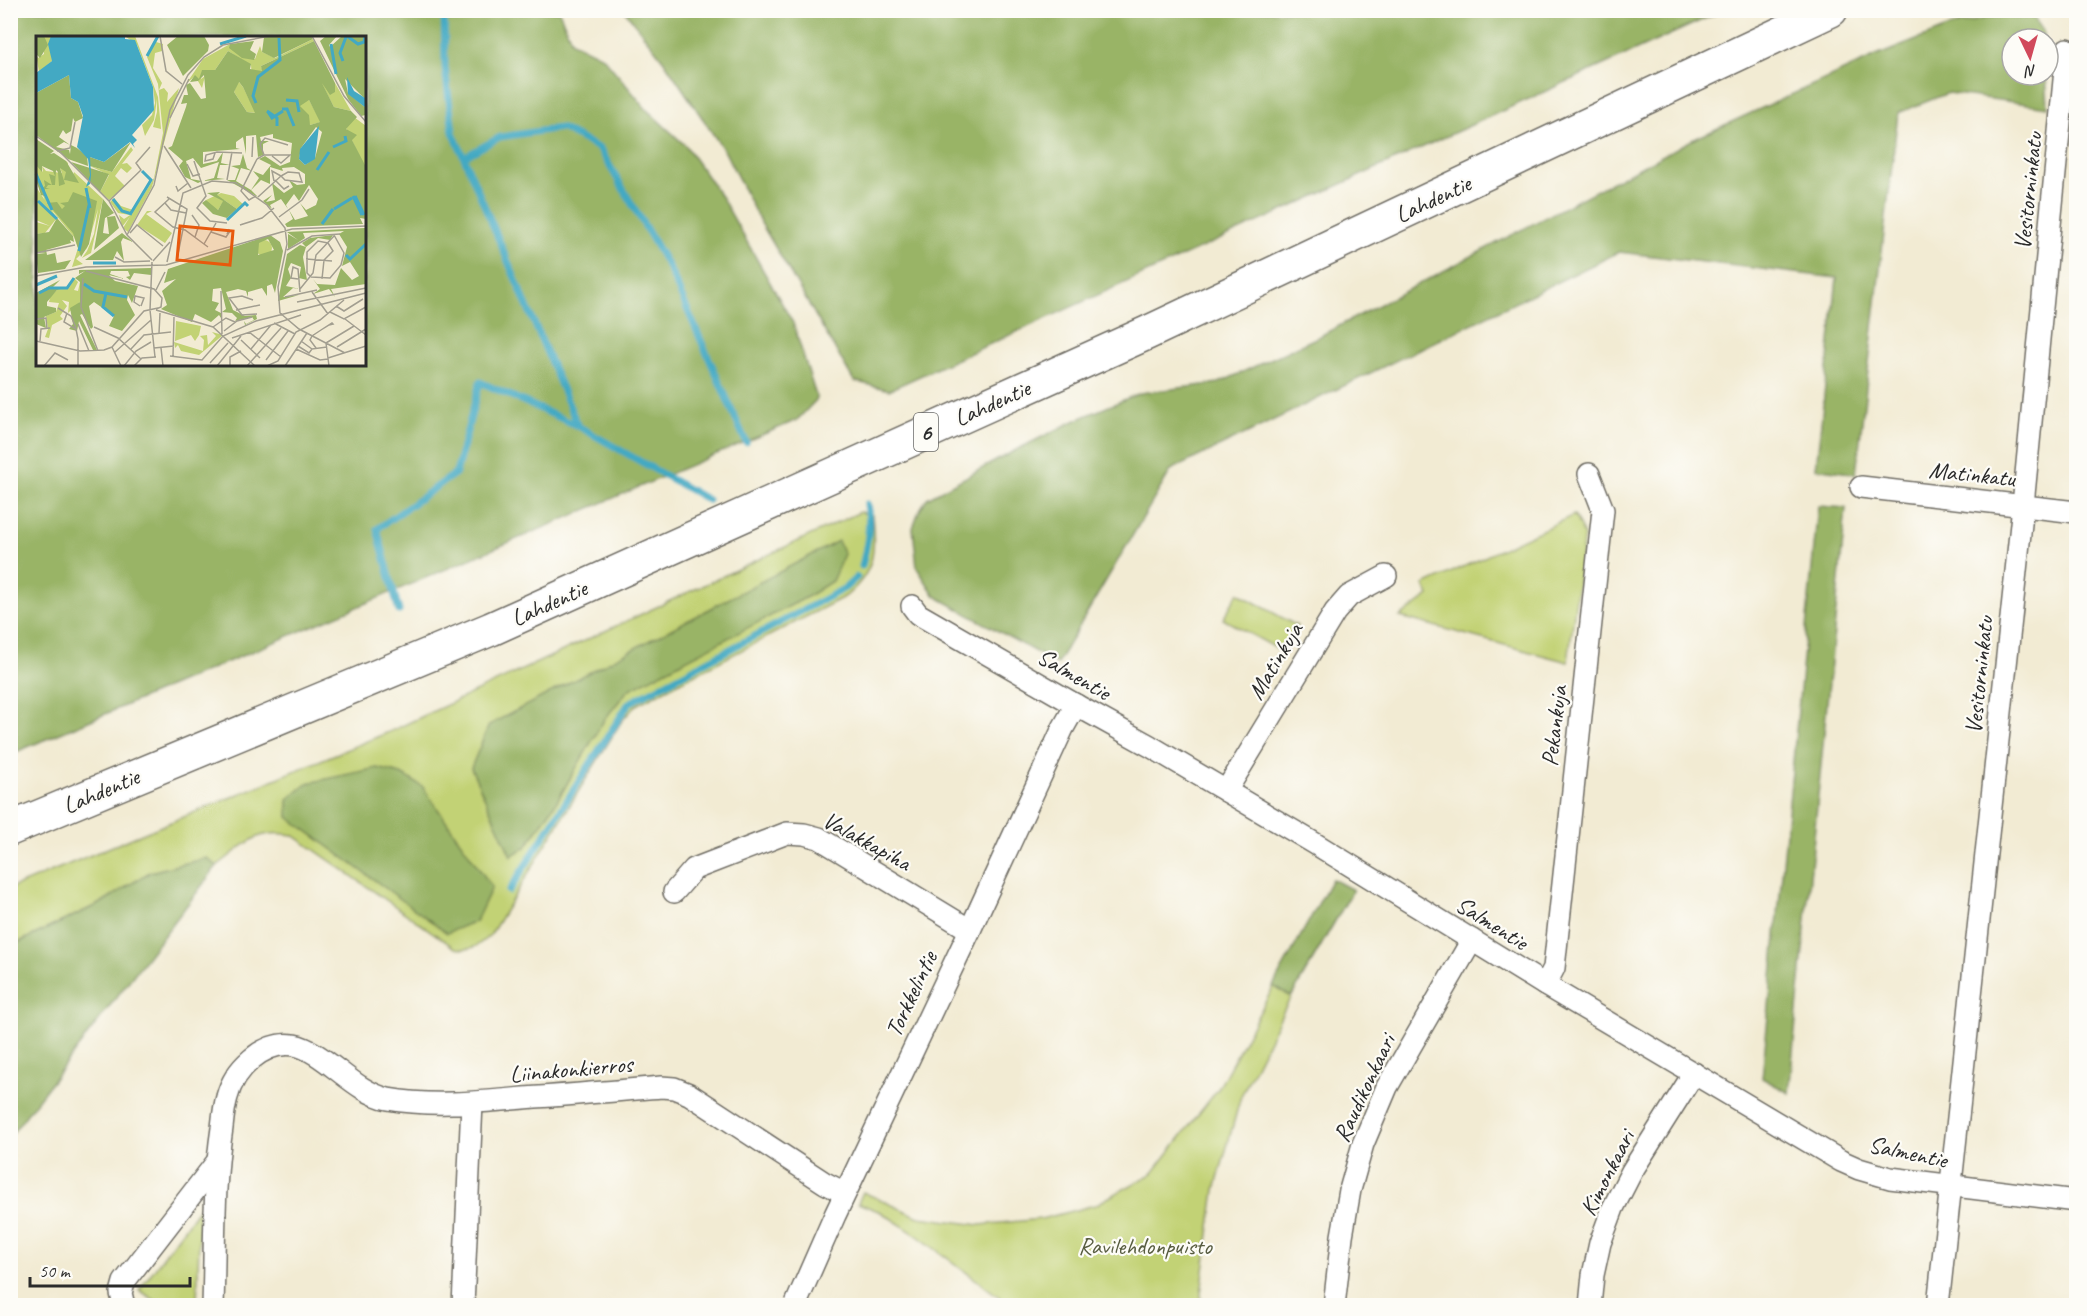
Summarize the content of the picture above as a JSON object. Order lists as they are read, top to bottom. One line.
{"streets":{"highway":["Lahdentie","6"],"street":["Vesitorninkatu","Matinkatu","Matinkuja","Salmentie","Pekankuja","Valakkapiha","Torkkelintie","Liinakonkierros","Raudikonkaari","Kimonkaari"]},"crossings":[["Vesitorninkatu","Matinkatu"],["Vesitorninkatu","Salmentie"],["Matinkuja","Salmentie"],["Salmentie","Pekankuja"],["Salmentie","Torkkelintie"],["Salmentie","Raudikonkaari"],["Salmentie","Kimonkaari"],["Valakkapiha","Torkkelintie"],["Torkkelintie","Liinakonkierros"]],"parks":["Ravilehdonpuisto"],"scale_bar":"50 m","north":"bottom"}
